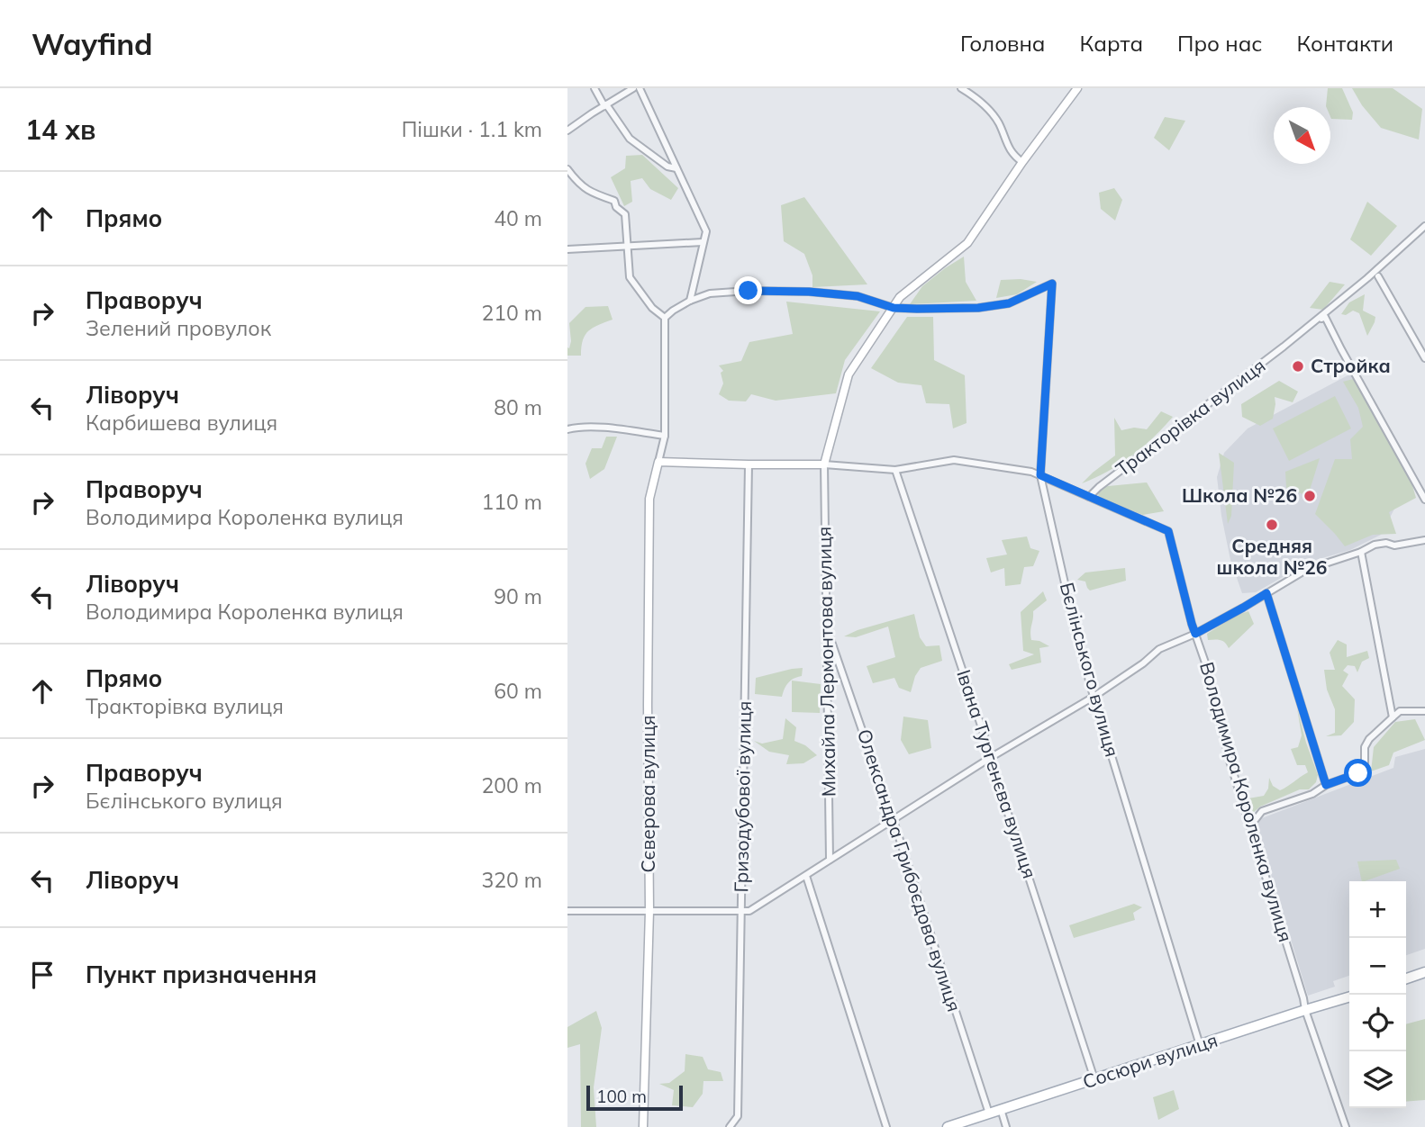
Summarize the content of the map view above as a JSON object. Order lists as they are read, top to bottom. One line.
{"streets":{"main road":["Сєверова вулиця","Сосюри вулиця"],"street":["Тракторівка вулиця","Михайла Лермонтова вулиця","Бєлінського вулиця","Івана Тургенєва вулиця","Гризодубової вулиця","Володимира Короленка вулиця","Олександра Грибоєдова вулиця"]},"crossings":[["Тракторівка вулиця","Володимира Короленка вулиця"],["Михайла Лермонтова вулиця","Олександра Грибоєдова вулиця"],["Бєлінського вулиця","Сосюри вулиця"],["Івана Тургенєва вулиця","Сосюри вулиця"],["Володимира Короленка вулиця","Сосюри вулиця"],["Олександра Грибоєдова вулиця","Сосюри вулиця"]],"places":["Стройка","Школа №26","Средняя школа №26"],"scale_bar":"100 m","north":"bottom right","page":{"header":"Wayfind","nav":["Головна","Карта","Про нас","Контакти"],"heading":["14 хв","Пішки · 1.1 km"],"list":[["Прямо","40 m"],["Праворуч","Зелений провулок","210 m"],["Ліворуч","Карбишева вулиця","80 m"],["Праворуч","Володимира Короленка вулиця","110 m"],["Ліворуч","Володимира Короленка вулиця","90 m"],["Прямо","Тракторівка вулиця","60 m"],["Праворуч","Бєлінського вулиця","200 m"],["Ліворуч","320 m"],"Пункт призначення"],"map_buttons":["+","−"],"scale":"100 m"}}
